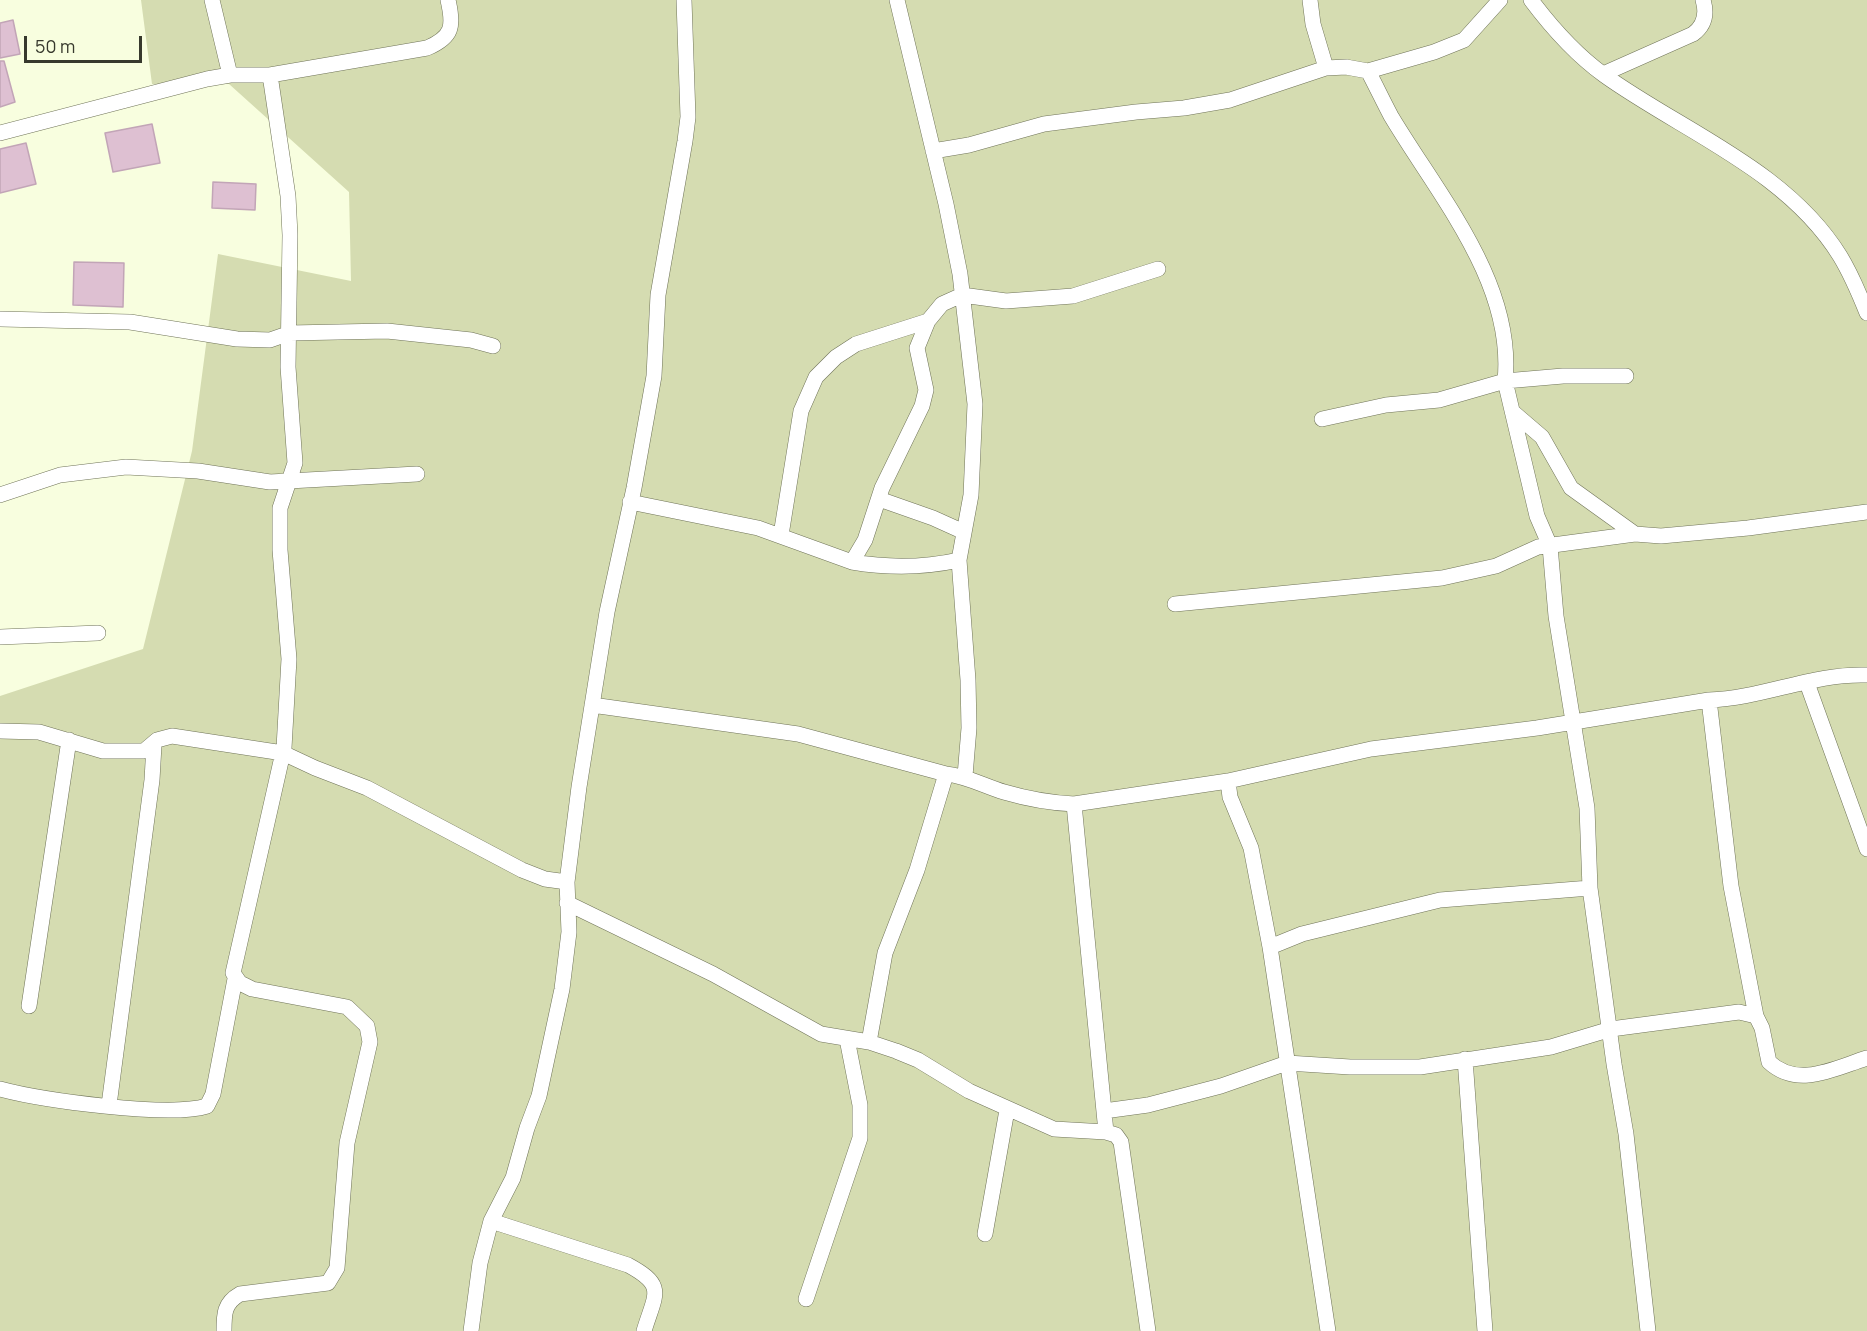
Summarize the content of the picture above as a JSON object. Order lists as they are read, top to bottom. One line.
{"scale_bar":"50 m"}
